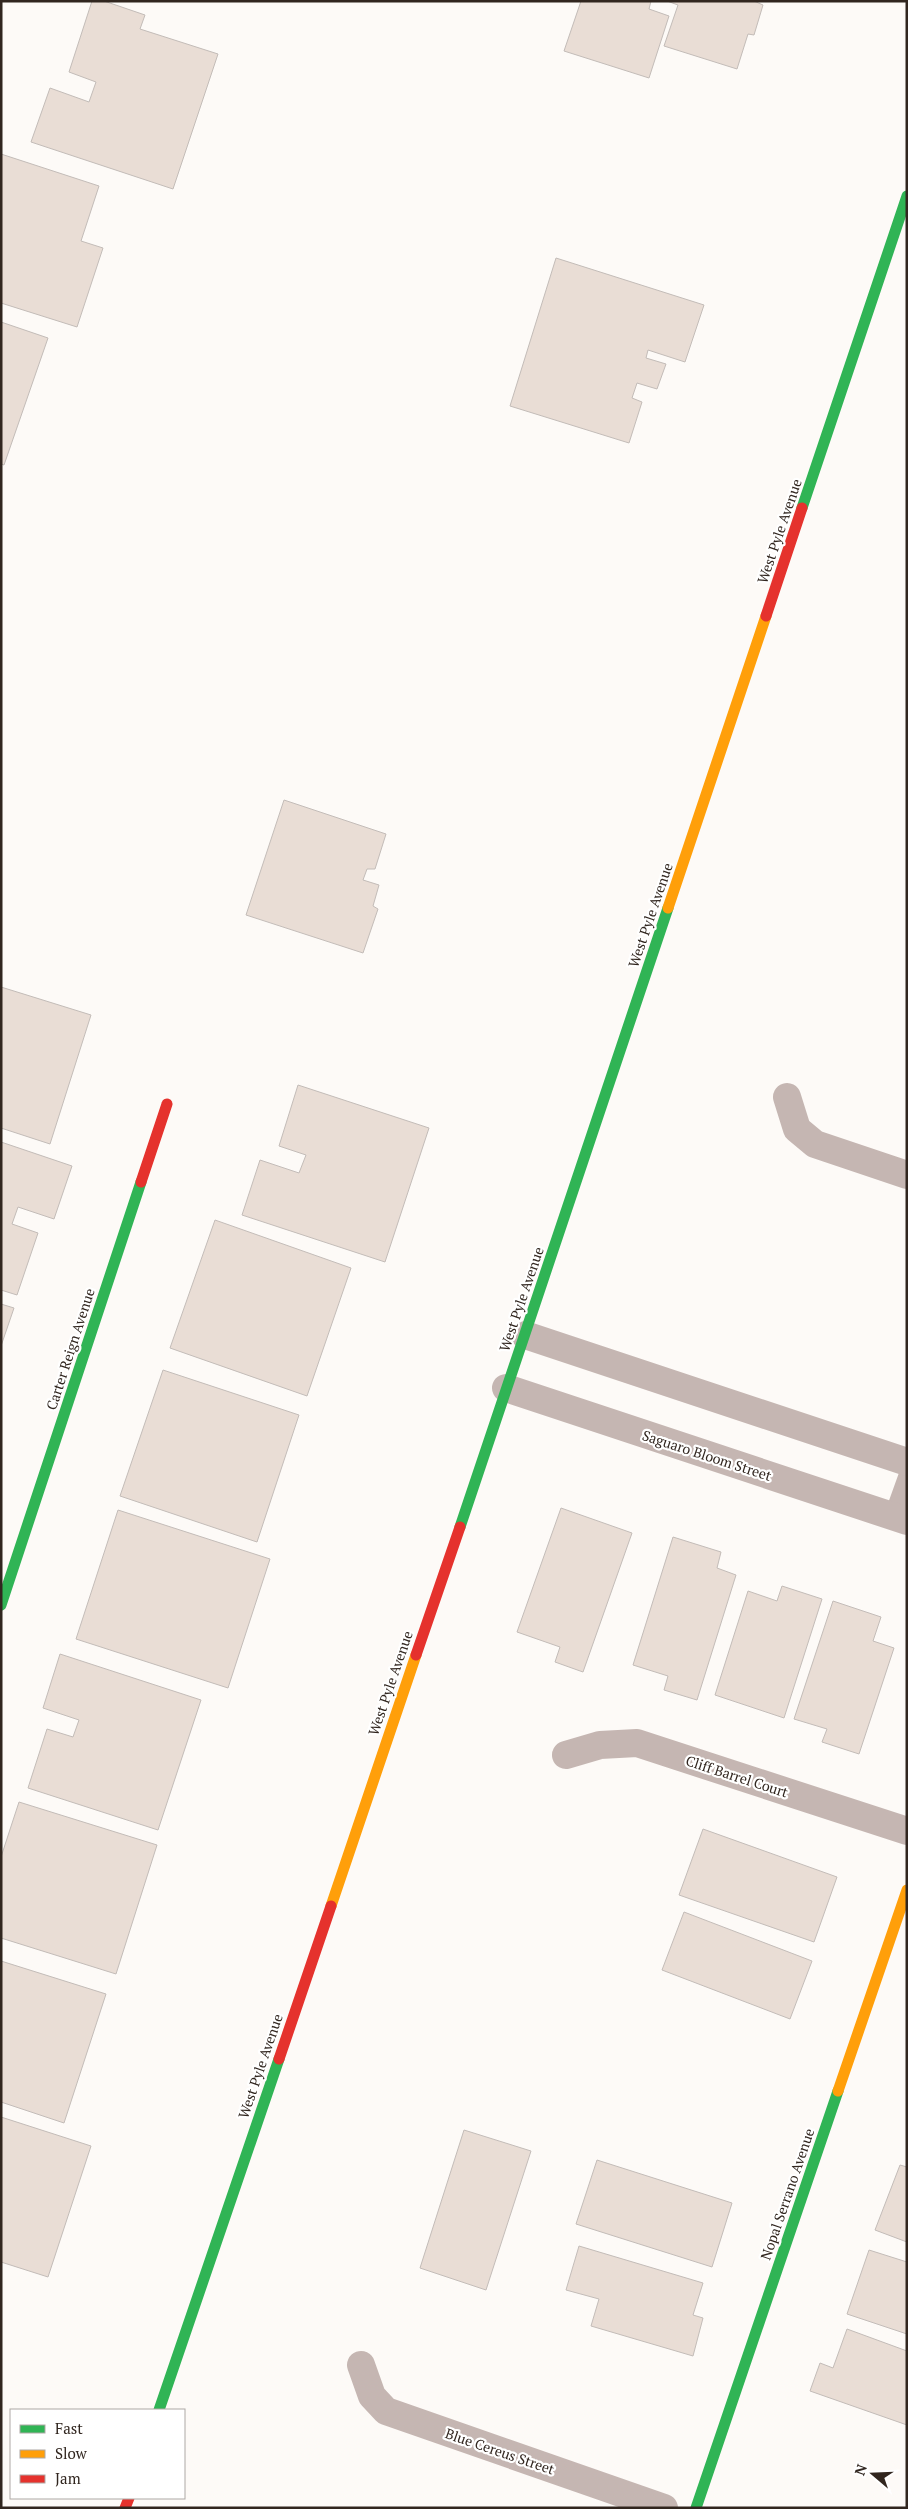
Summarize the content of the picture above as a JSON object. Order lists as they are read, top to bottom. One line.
{"streets":{"street":["West Pyle Avenue","Carter Reign Avenue","Saguaro Bloom Street","Cliff Barrel Court","Nopal Serrano Avenue","Blue Cereus Street"]},"crossings":[["West Pyle Avenue","Saguaro Bloom Street"]],"legend":["Fast","Slow","Jam"],"north":"left"}
